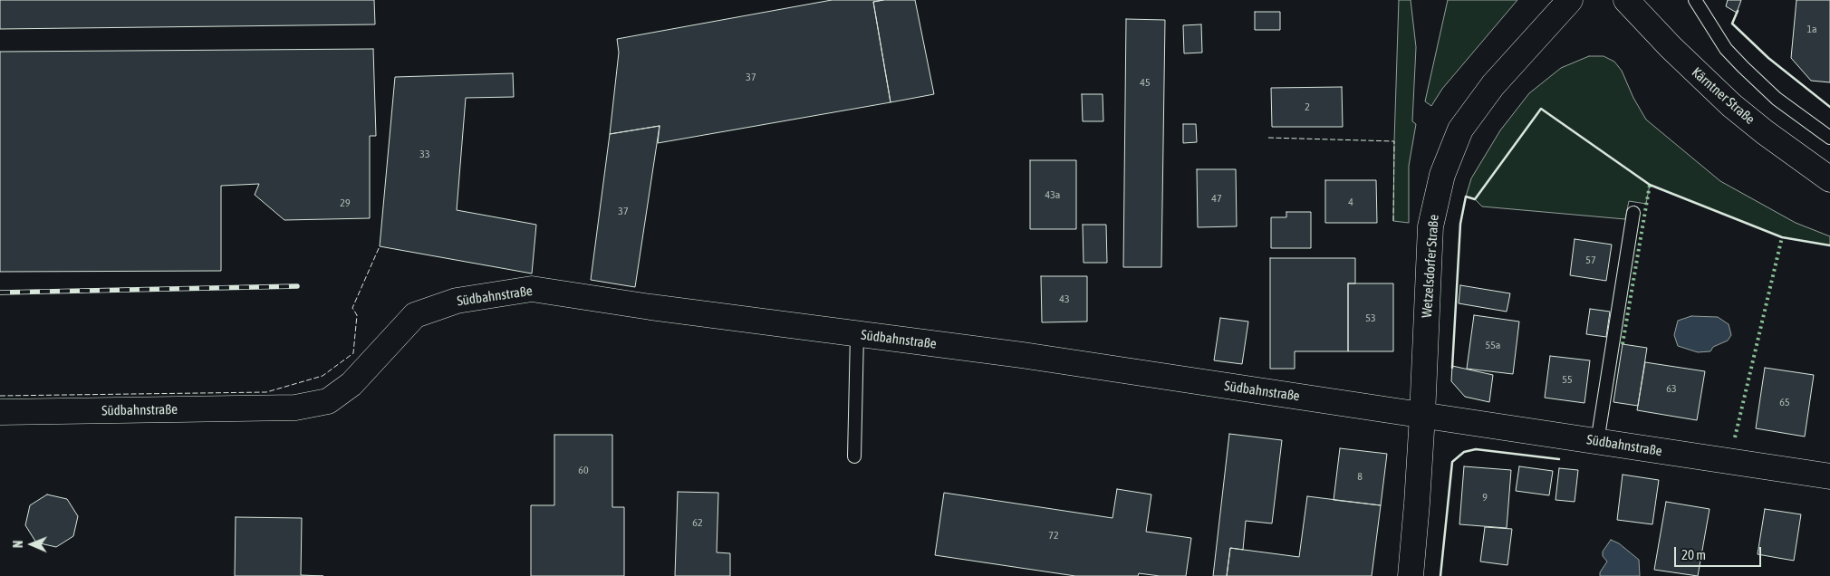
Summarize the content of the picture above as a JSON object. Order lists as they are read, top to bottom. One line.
{"streets":{"street":["Kärntner Straße","Wetzelsdorfer Straße","Südbahnstraße"]},"crossings":[["Wetzelsdorfer Straße","Südbahnstraße"]],"house_numbers":["1a","37","45","2","33","43a","47","4","29","37","57","43","53","55a","55","63","65","60","8","9","62","72"],"scale_bar":"20 m","north":"left"}
